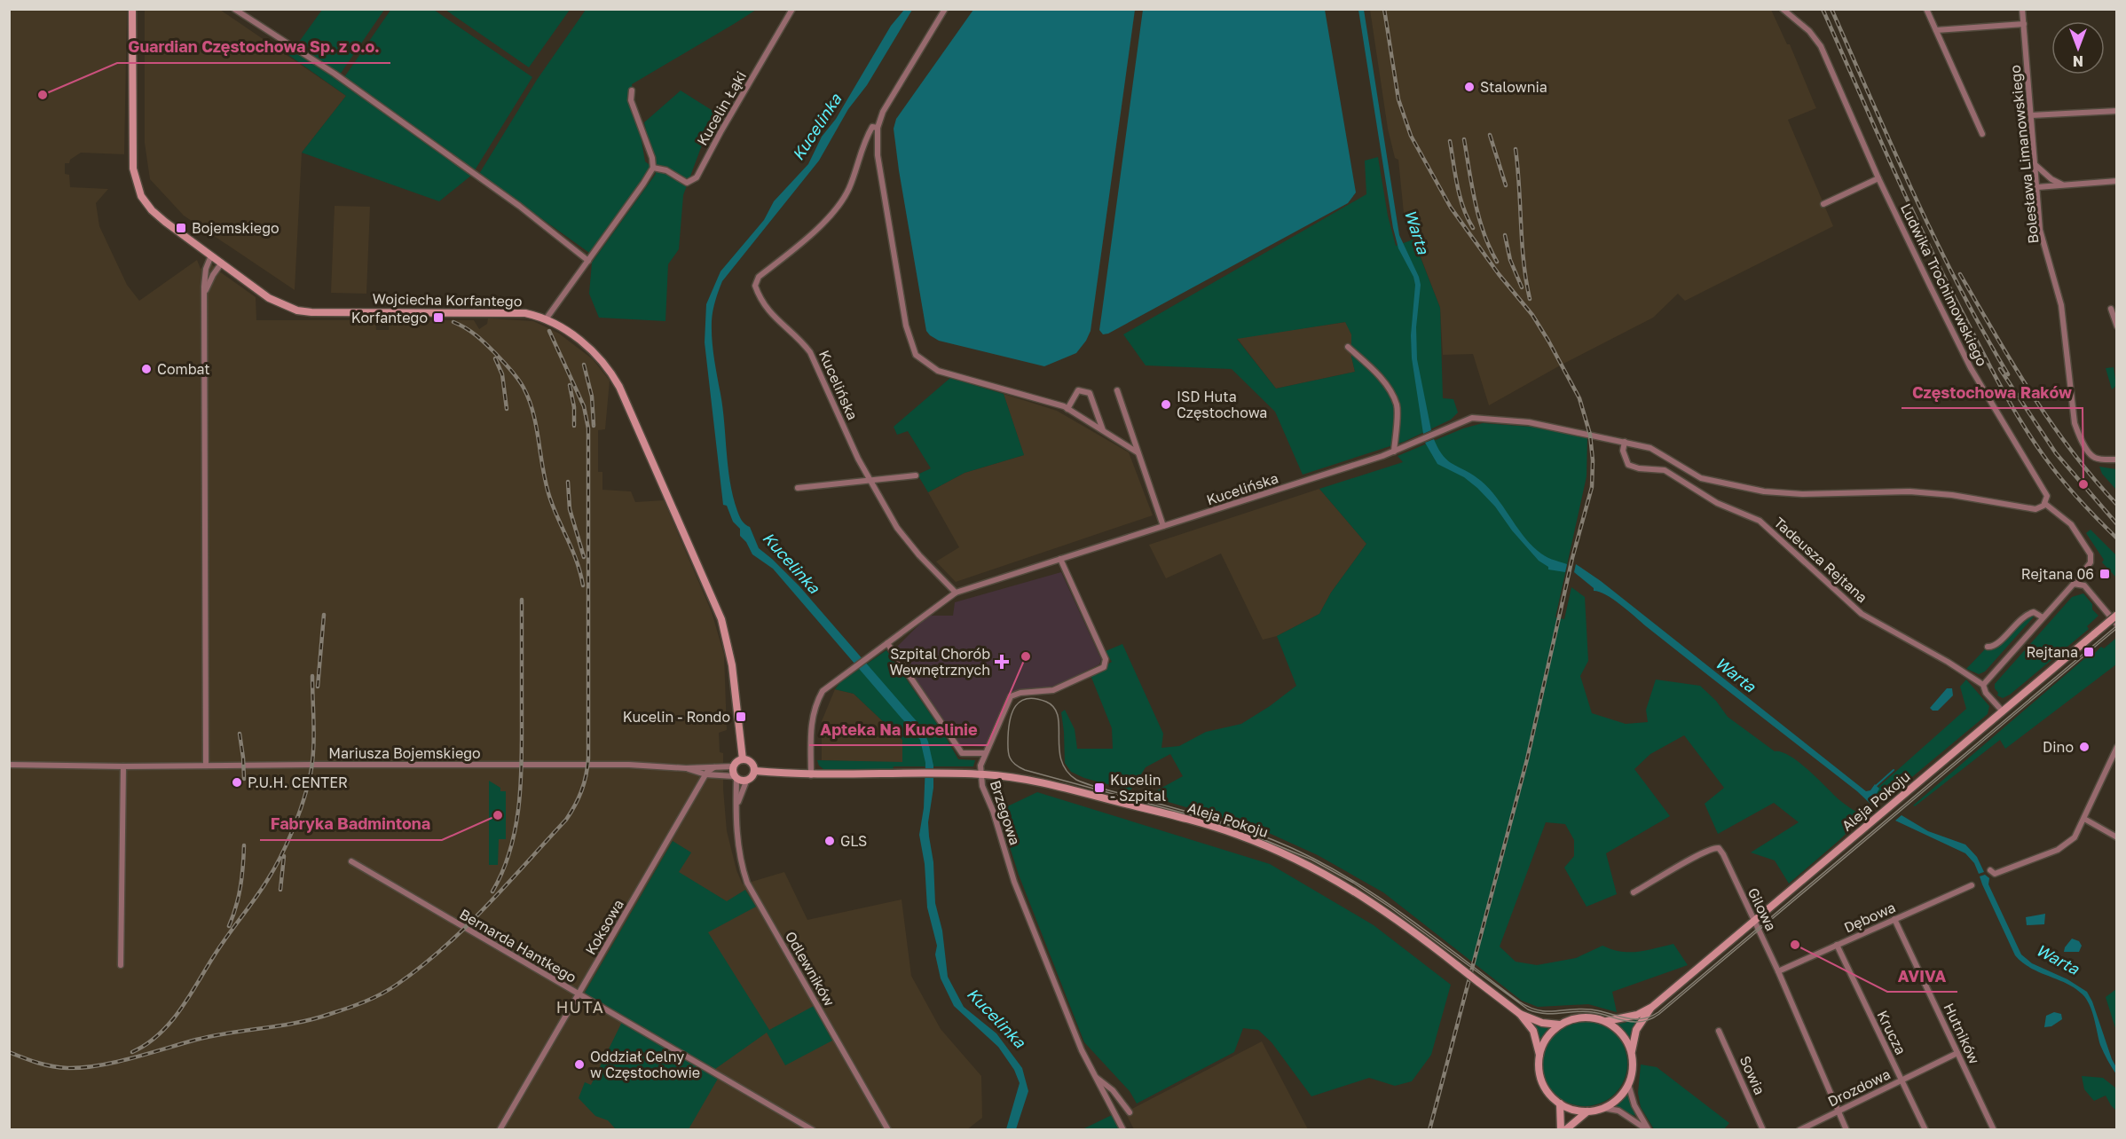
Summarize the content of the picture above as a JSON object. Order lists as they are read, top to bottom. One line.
{"streets":{"street":["Kucelin Łąki","Bolesława Limanowskiego","Ludwika Trochimowskiego","Wojciecha Korfantego","Kucelińska","Tadeusza Rejtana","Mariusza Bojemskiego","Aleja Pokoju","Brzegowa","Gilowa","Dębowa","Koksowa","Bernarda Hantkego","Odlewników","Krucza","Hutników","Sowia","Drozdowa"]},"crossings":[["Wojciecha Korfantego","Mariusza Bojemskiego"],["Wojciecha Korfantego","Aleja Pokoju"],["Wojciecha Korfantego","Odlewników"],["Kucelińska","Tadeusza Rejtana"],["Kucelińska","Aleja Pokoju"],["Kucelińska","Brzegowa"],["Tadeusza Rejtana","Aleja Pokoju"],["Mariusza Bojemskiego","Aleja Pokoju"],["Mariusza Bojemskiego","Koksowa"],["Mariusza Bojemskiego","Odlewników"],["Aleja Pokoju","Brzegowa"],["Aleja Pokoju","Gilowa"],["Aleja Pokoju","Odlewników"],["Gilowa","Dębowa"],["Gilowa","Drozdowa"],["Dębowa","Krucza"],["Dębowa","Hutników"],["Koksowa","Bernarda Hantkego"],["Krucza","Drozdowa"],["Hutników","Drozdowa"]],"districts":["HUTA"],"water":["Kucelinka","Warta"],"places":{"other":["Stalownia","Guardian Częstochowa Sp. z o.o.","Combat","ISD Huta Częstochowa","Częstochowa Raków","Apteka Na Kucelinie","Dino","P.U.H. CENTER","Fabryka Badmintona","GLS","AVIVA","Oddział Celny w Częstochowie"],"transit":["Bojemskiego","Korfantego","Rejtana 06","Rejtana","Kucelin - Rondo","Kucelin - Szpital"],"health":["Szpital Chorób Wewnętrznych"]},"north":"bottom"}
